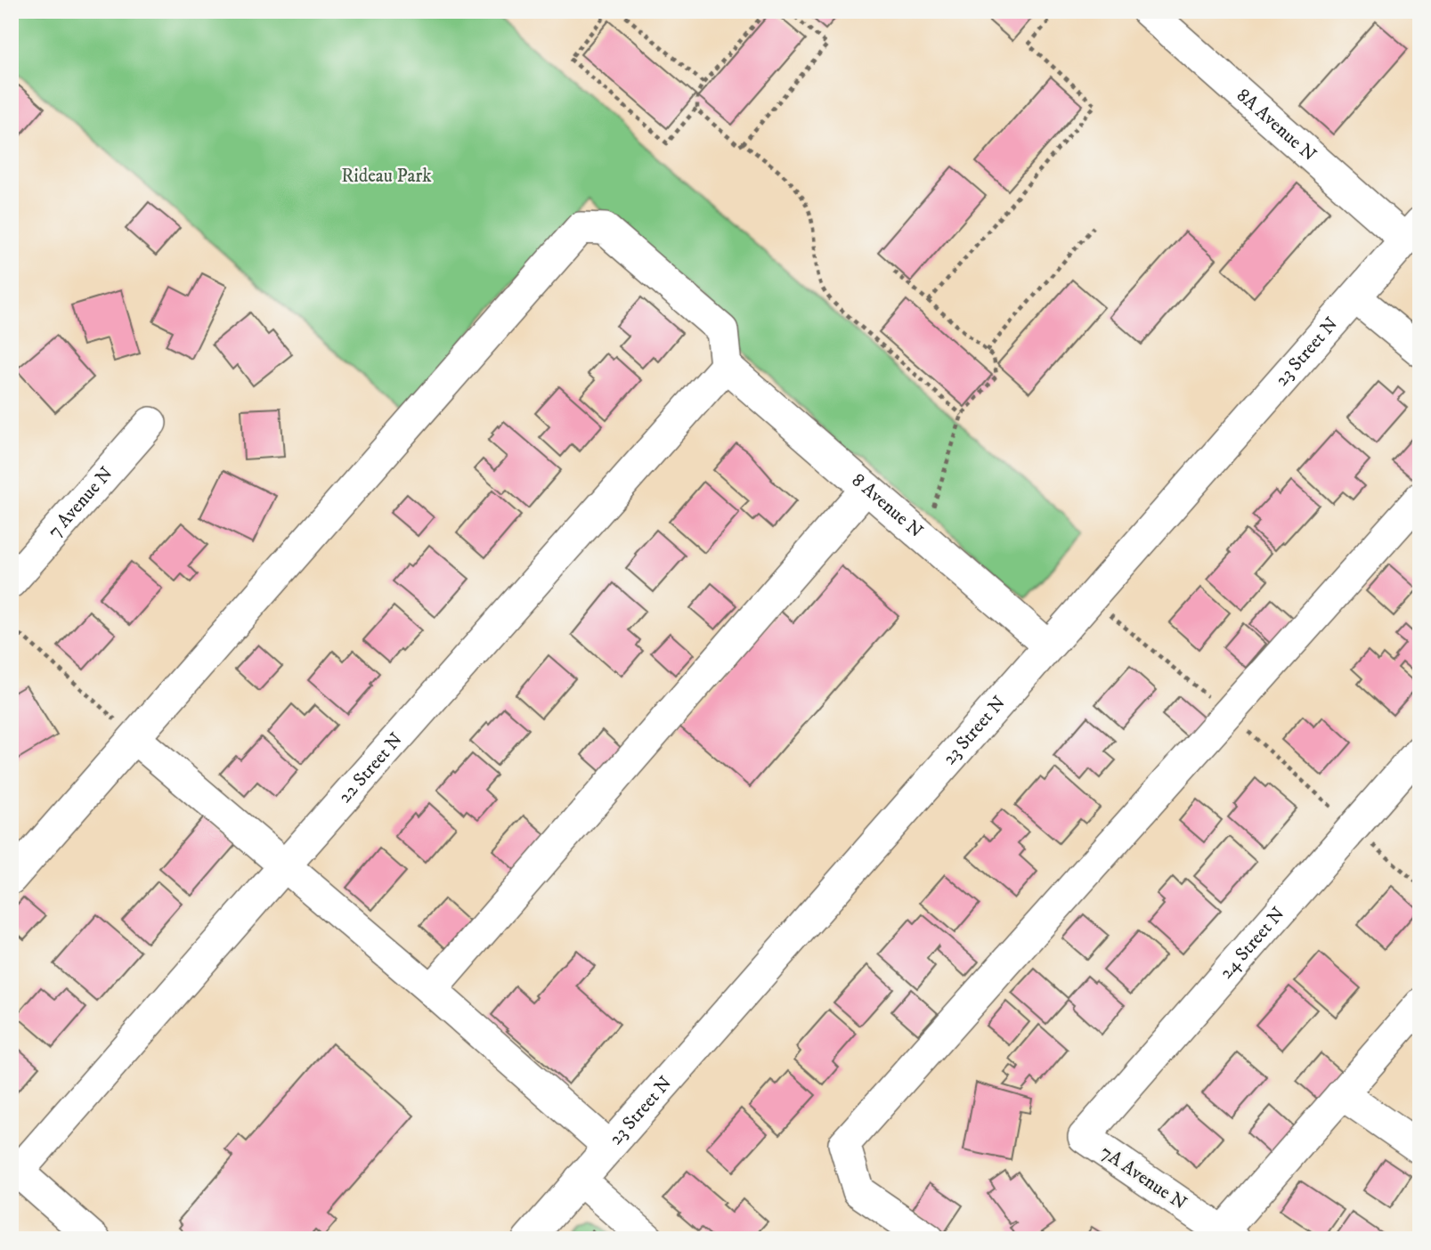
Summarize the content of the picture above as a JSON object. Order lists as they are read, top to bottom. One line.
{"streets":{"street":["8A Avenue N","23 Street N","7 Avenue N","8 Avenue N","22 Street N","24 Street N","7A Avenue N"]},"crossings":[["8A Avenue N","23 Street N"],["23 Street N","8 Avenue N"],["8 Avenue N","22 Street N"],["24 Street N","7A Avenue N"]],"parks":["Rideau Park"]}
